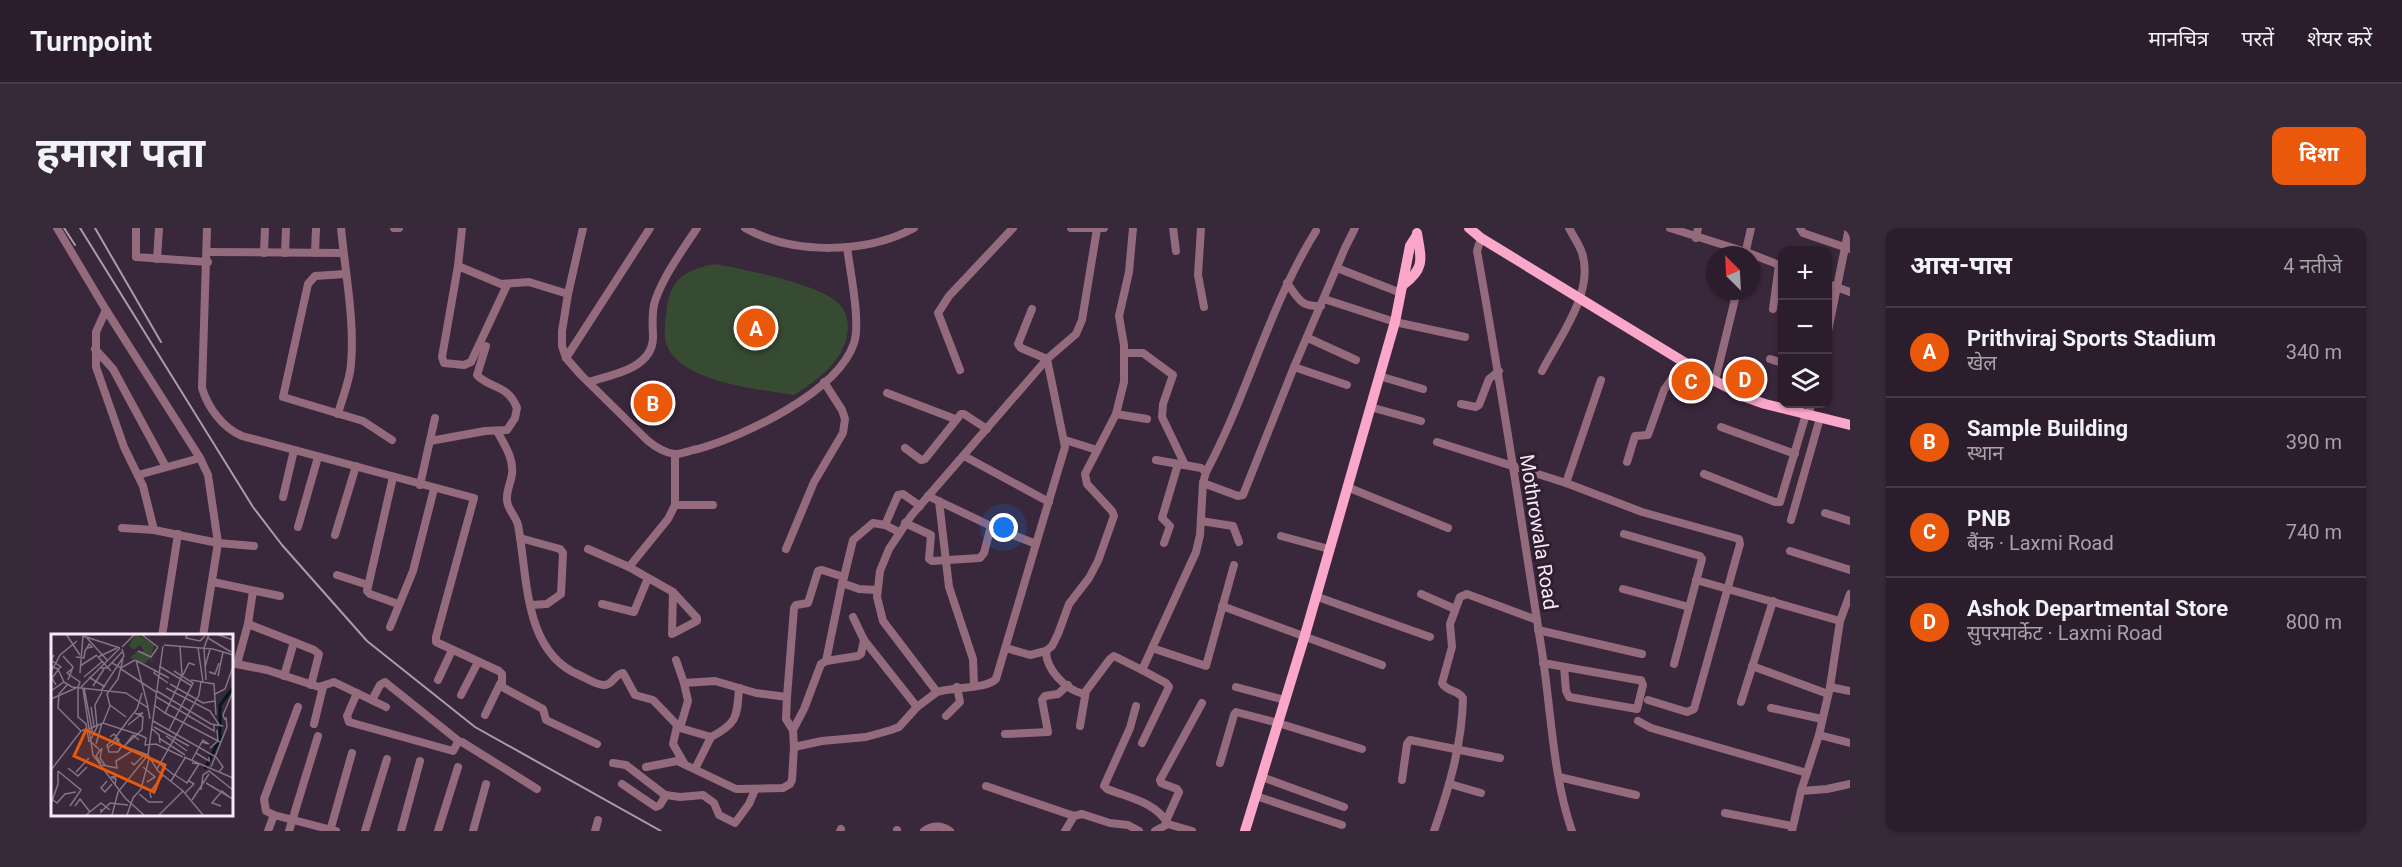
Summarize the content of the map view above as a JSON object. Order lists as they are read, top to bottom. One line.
{"streets":{"street":["Mothrowala Road"]},"north":"top left","page":{"header":"Turnpoint","nav":["मानचित्र","परतें","शेयर करें"],"buttons":"दिशा","title":"हमारा पता","heading":["आस-पास","4 नतीजे"],"map_buttons":["+","−"],"pins":["A","D","C","B"],"list":[{"mark":"A","name":"Prithviraj Sports Stadium","note":"खेल","value":"340 m"},{"mark":"B","name":"Sample Building","note":"स्थान","value":"390 m"},{"mark":"C","name":"PNB","note":"बैंक · Laxmi Road","value":"740 m"},{"mark":"D","name":"Ashok Departmental Store","note":"सुपरमार्केट · Laxmi Road","value":"800 m"}]}}
